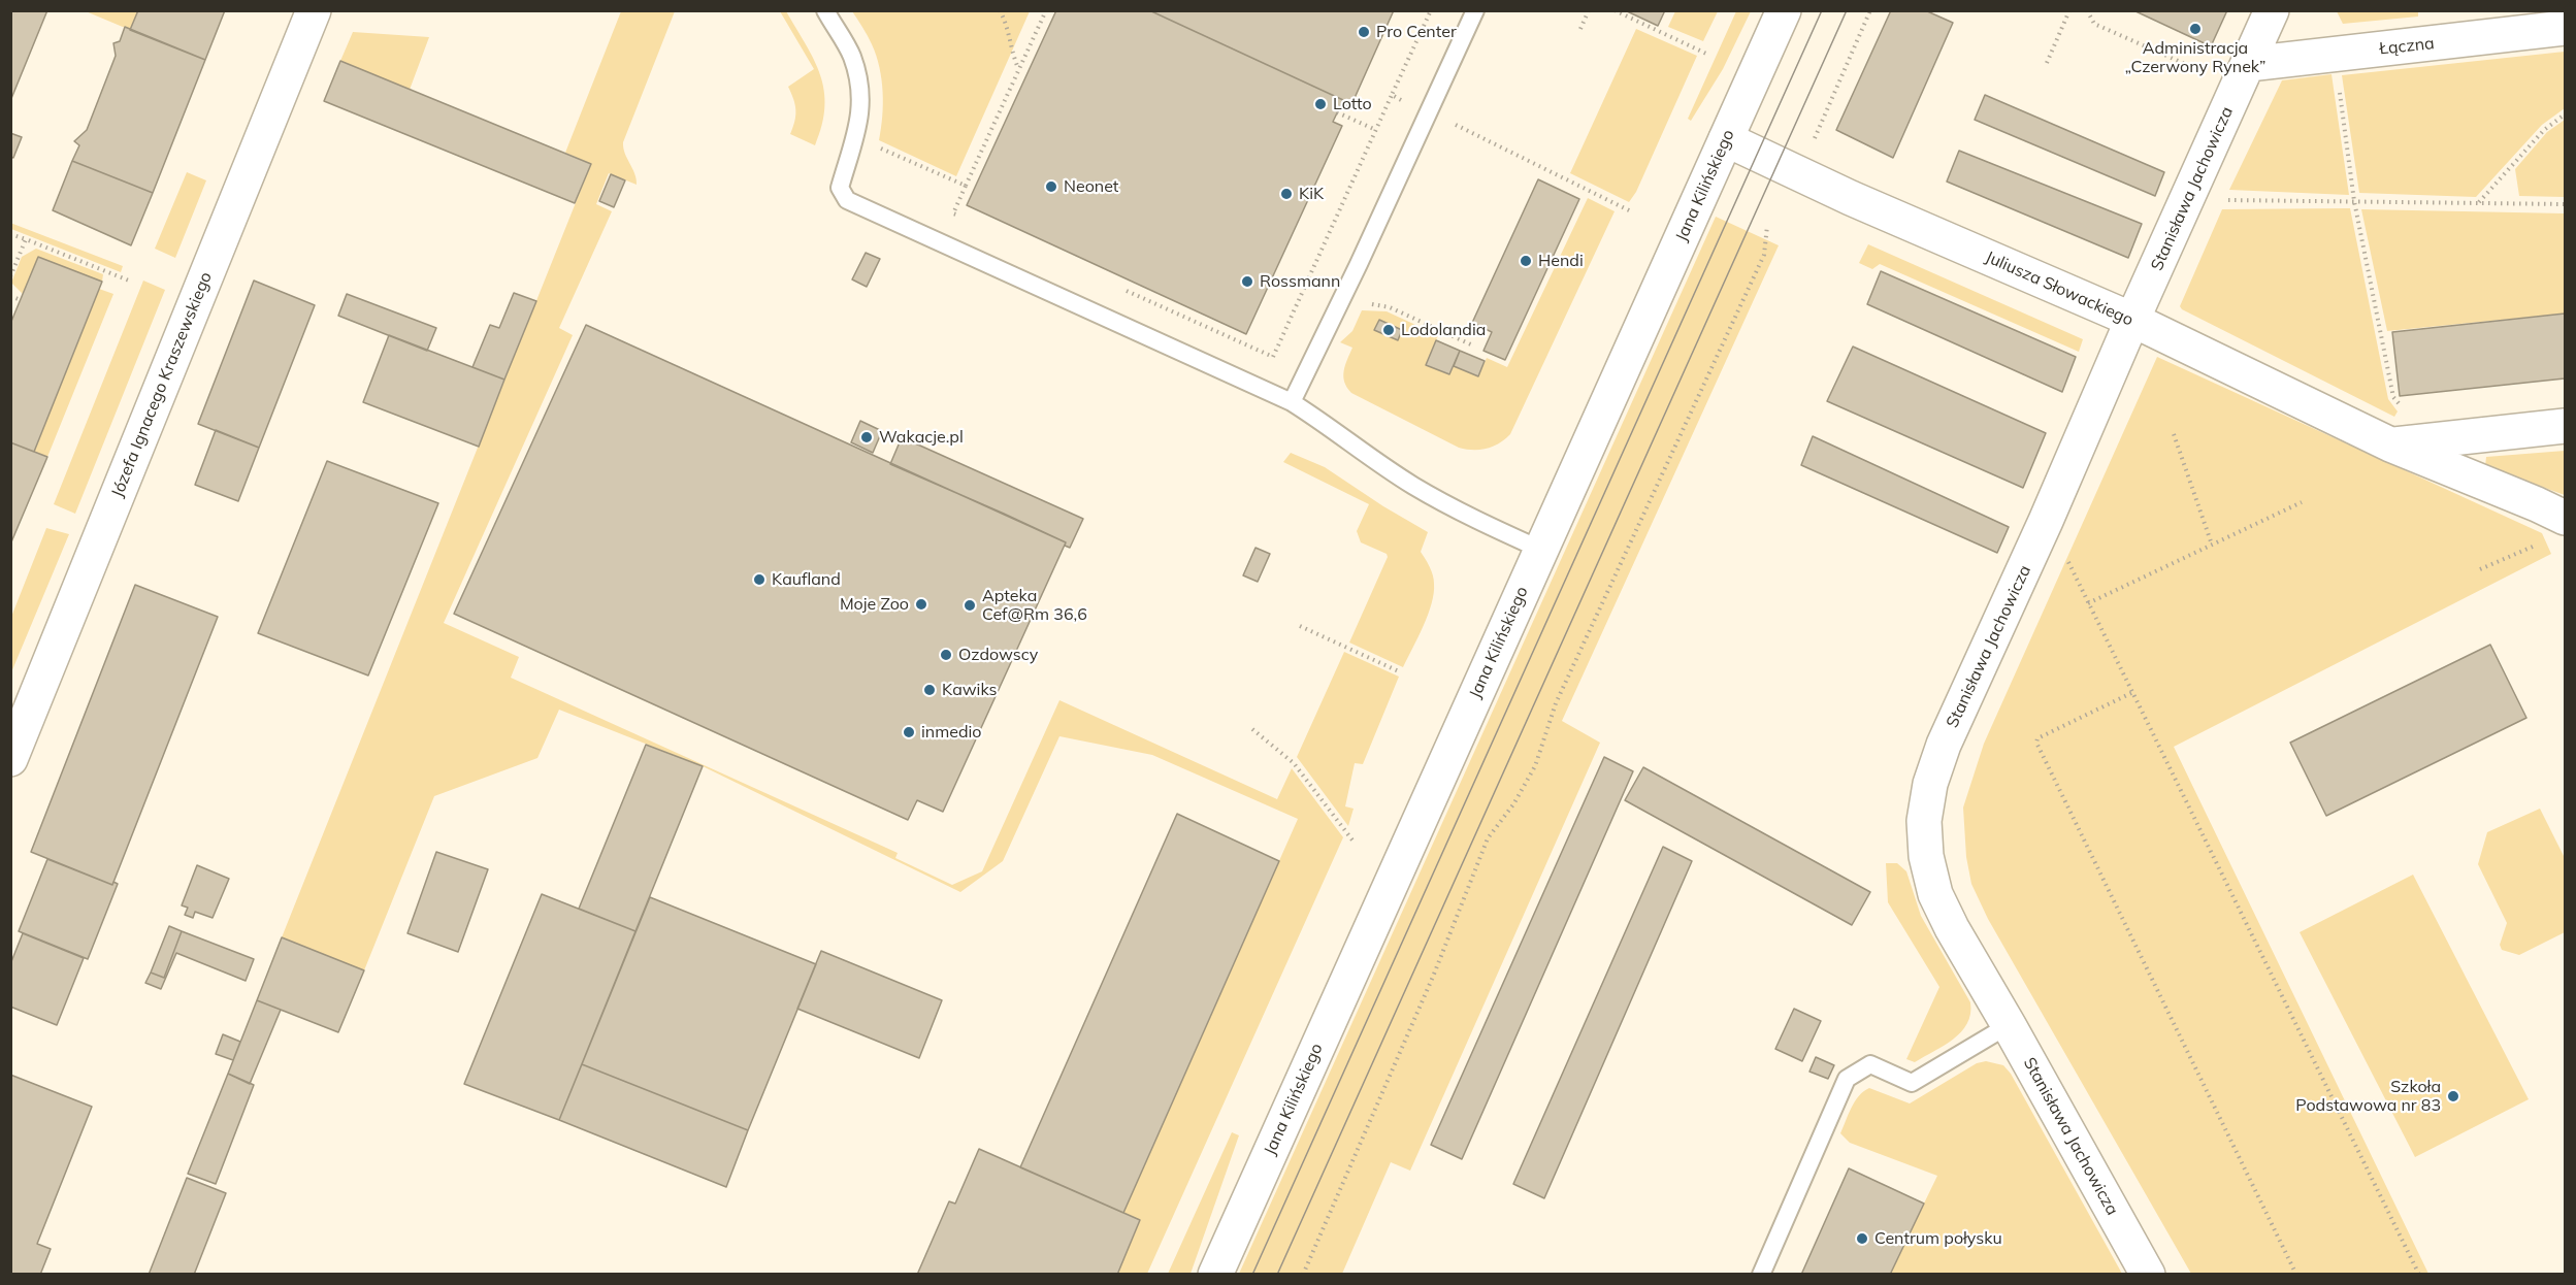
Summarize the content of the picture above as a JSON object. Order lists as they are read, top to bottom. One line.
{"streets":{"street":["Łączna","Jana Kilińskiego","Stanisława Jachowicza","Juliusza Słowackiego","Józefa Ignacego Kraszewskiego"]},"crossings":[["Łączna","Stanisława Jachowicza"],["Jana Kilińskiego","Juliusza Słowackiego"],["Stanisława Jachowicza","Juliusza Słowackiego"]],"places":["Administracja „Czerwony Rynek”","Pro Center","Lotto","Neonet","KiK","Hendi","Rossmann","Lodolandia","Wakacje.pl","Kaufland","Moje Zoo","Apteka Cef@Rm 36,6","Ozdowscy","Kawiks","inmedio","Szkoła Podstawowa nr 83","Centrum połysku"]}
